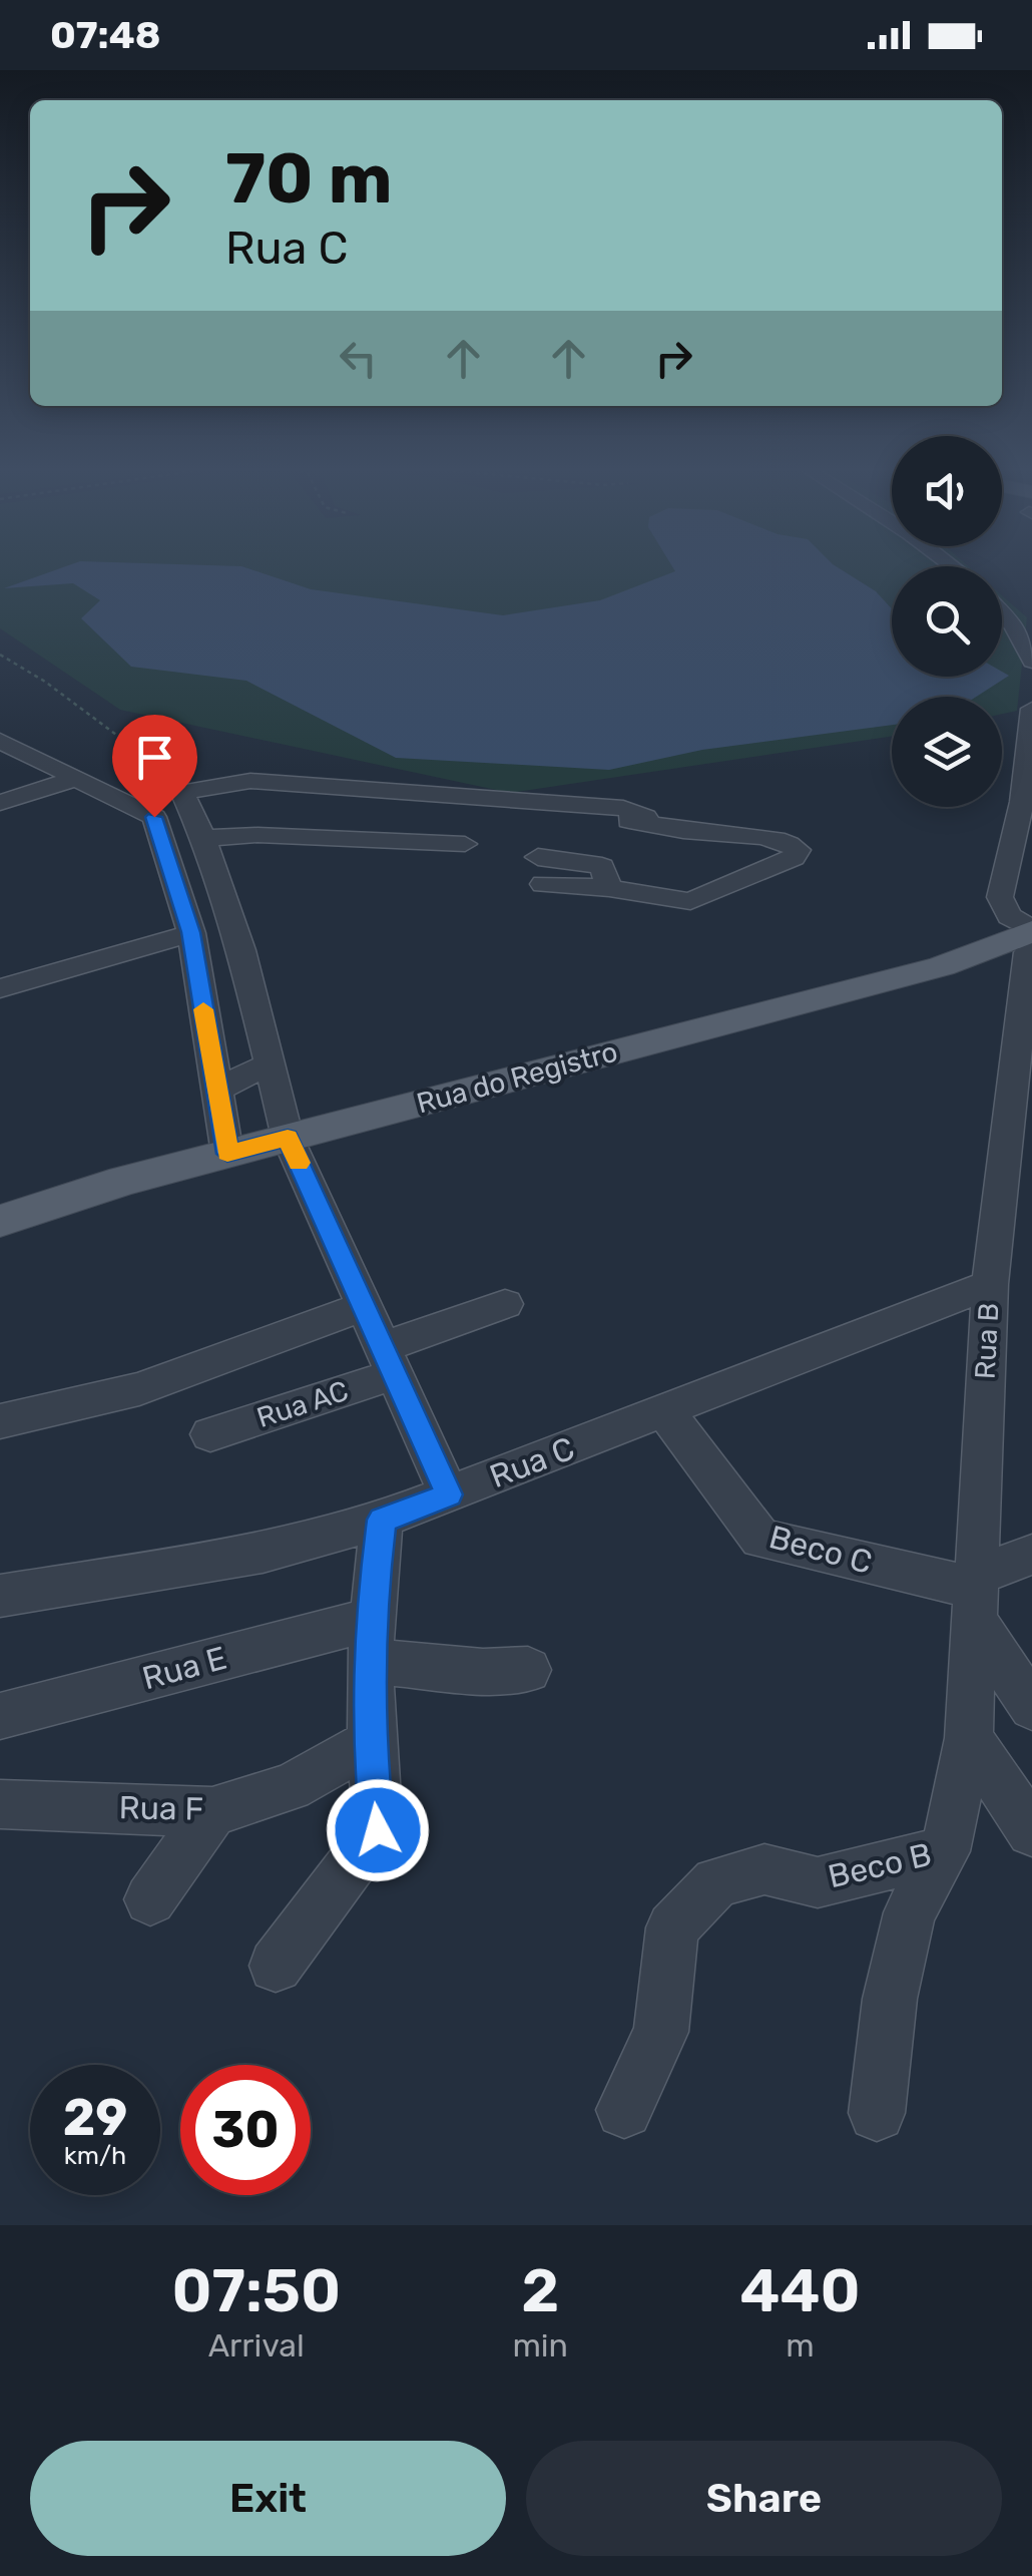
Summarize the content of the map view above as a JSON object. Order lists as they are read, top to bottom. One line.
{"streets":{"main road":["Rua do Registro"],"street":["Rua B","Rua AC","Rua C","Beco C","Rua E","Rua F","Beco B"]},"crossings":[["Rua B","Rua C"],["Rua B","Beco C"],["Rua B","Beco B"],["Rua C","Beco C"]],"page":{"status":"07:48","turn":["70 m","Rua C"],"speed":"29 km/h","limit":"30","eta":["07:50","Arrival","2","min","440","m"],"buttons":["Exit","Share"]}}
